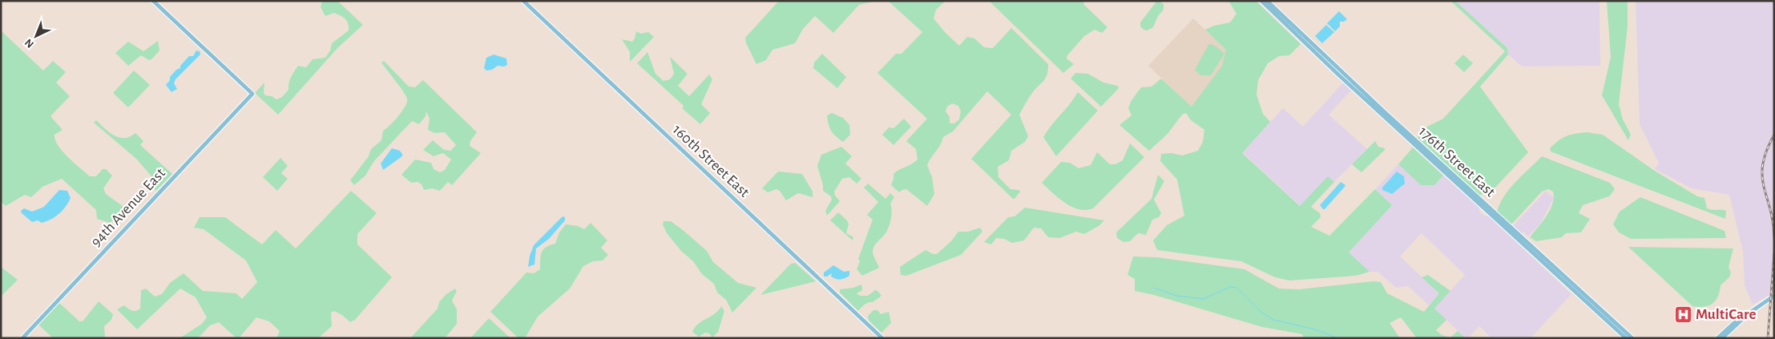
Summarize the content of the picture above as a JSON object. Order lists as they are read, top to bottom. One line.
{"streets":{"main road":["160th Street East","176th Street East","94th Avenue East"]},"places":{"hospital":["MultiCare"]},"north":"bottom left"}
